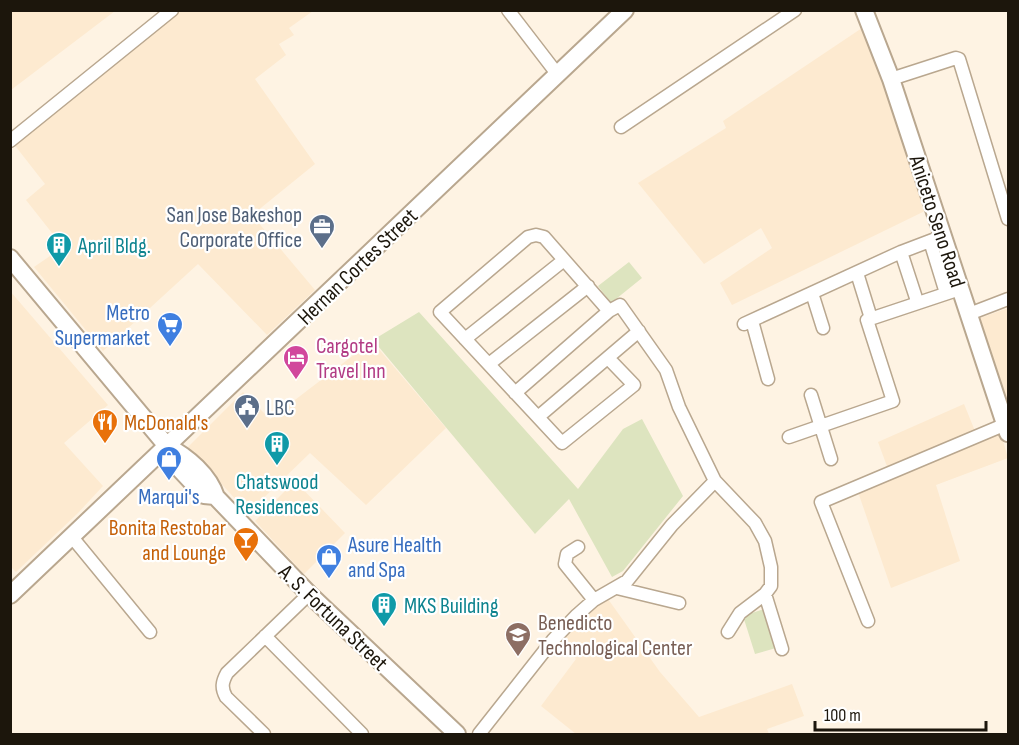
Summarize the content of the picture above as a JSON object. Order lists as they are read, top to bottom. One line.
{"streets":{"main road":["Aniceto Seno Road","Hernan Cortes Street","A. S. Fortuna Street"]},"crossings":[["Hernan Cortes Street","A. S. Fortuna Street"]],"places":{"office":["San Jose Bakeshop Corporate Office"],"building":["April Bldg.","Chatswood Residences","MKS Building"],"supermarket":["Metro Supermarket"],"hotel":["Cargotel Travel Inn"],"public building":["LBC"],"restaurant":["McDonald's"],"shop":["Marqui's","Asure Health and Spa"],"bar":["Bonita Restobar and Lounge"],"school or university":["Benedicto Technological Center"]},"scale_bar":"100 m"}
